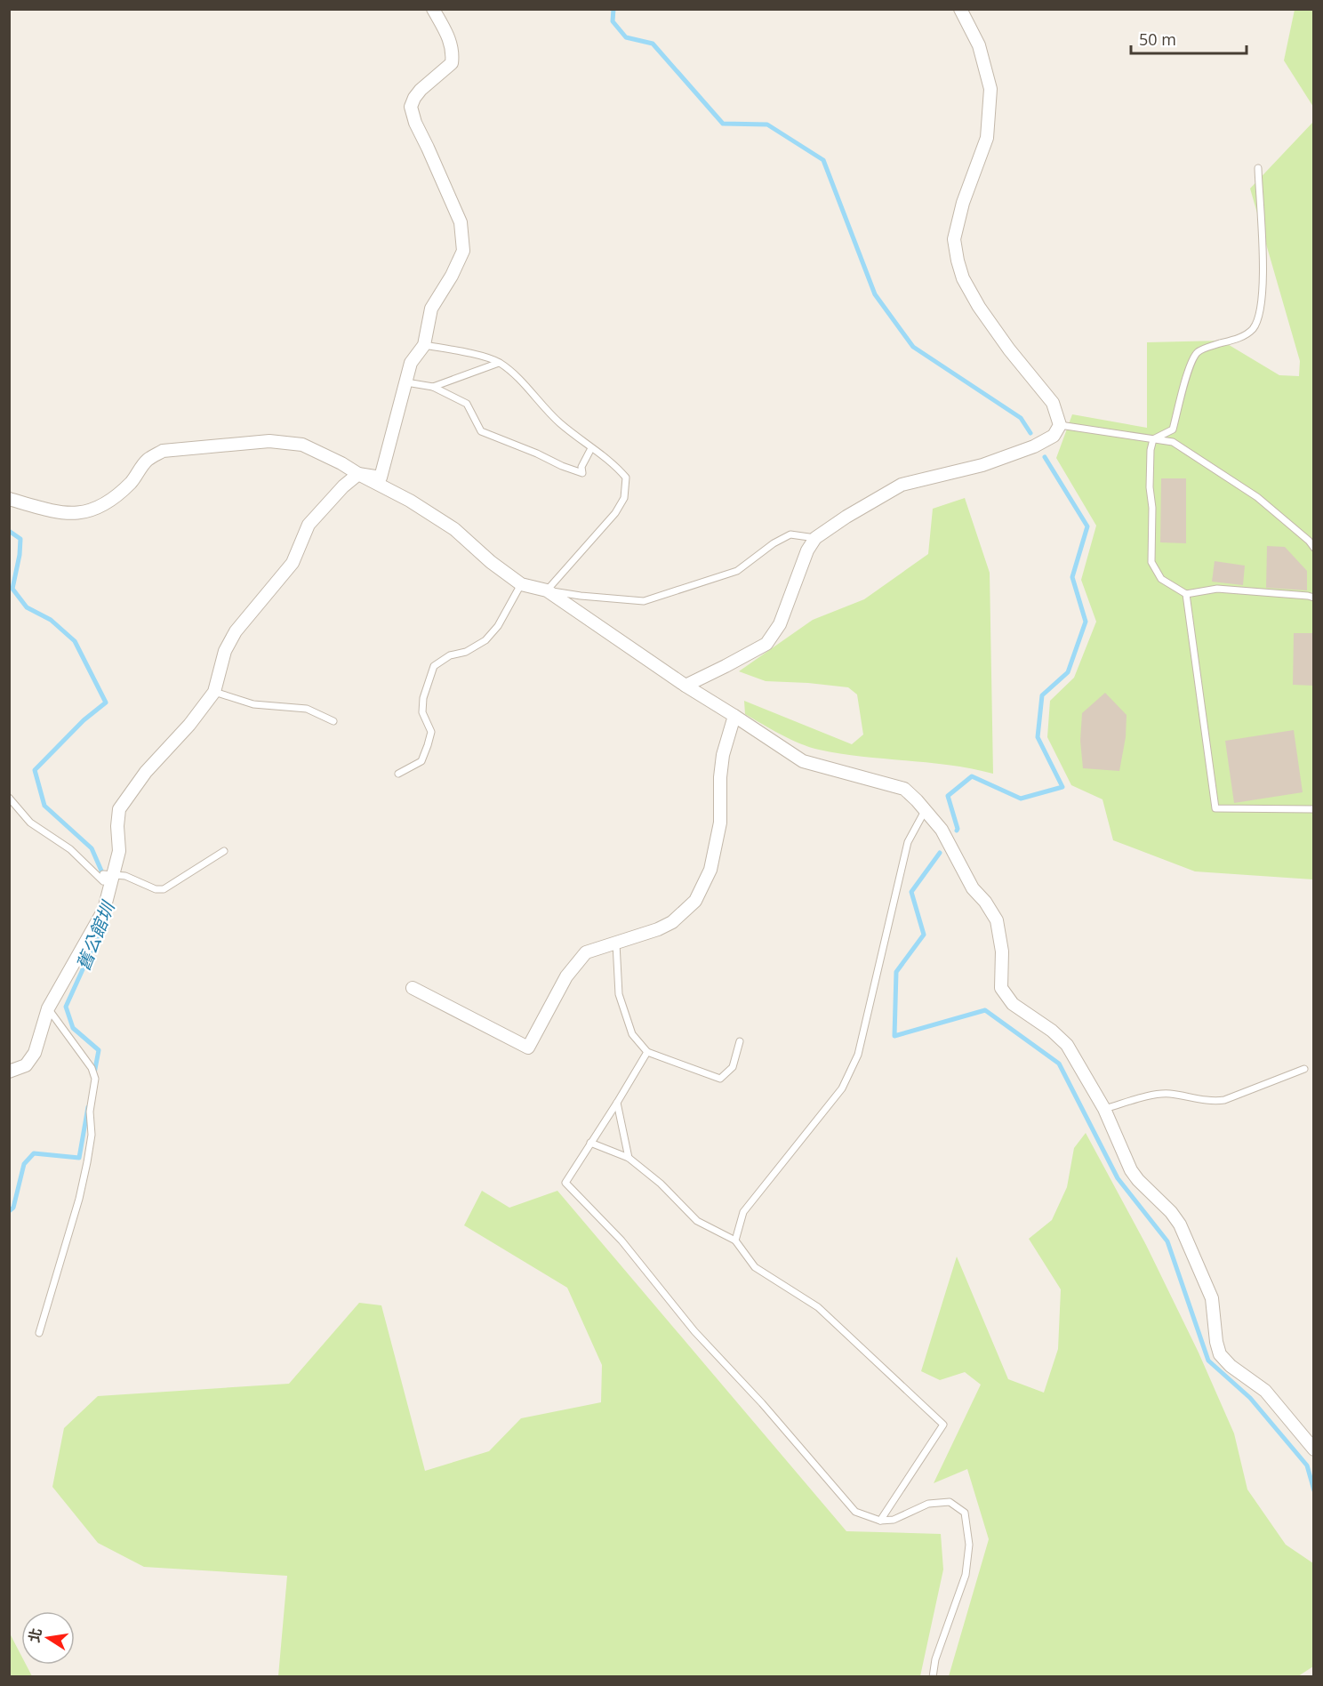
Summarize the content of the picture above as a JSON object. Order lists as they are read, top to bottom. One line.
{"water":["舊公館圳"],"scale_bar":"50 m","north":"left"}
